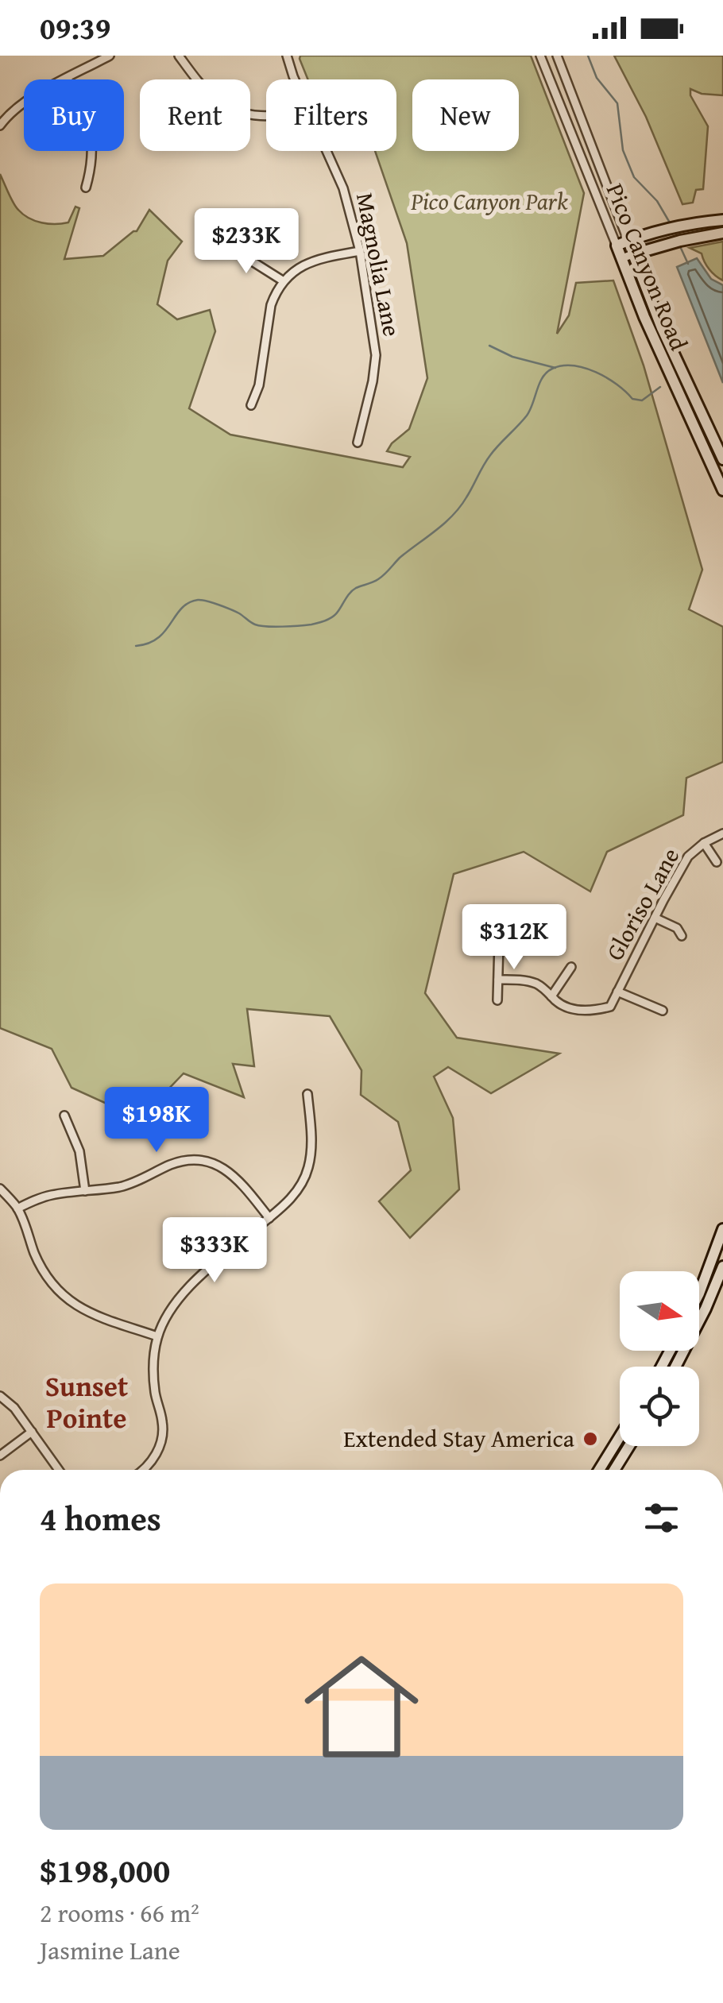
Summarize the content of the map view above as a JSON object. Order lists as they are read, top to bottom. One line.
{"streets":{"main road":["Pico Canyon Road"],"street":["Magnolia Lane","Gloriso Lane"]},"districts":["Sunset Pointe"],"parks":["Pico Canyon Park"],"places":["Extended Stay America"],"north":"right","page":{"status":"09:39","chip":["Buy","Rent","Filters","New"],"price":["$233K","$312K","$198K","$333K"],"heading":"4 homes","list":[{"name":"$198,000","note":"2 rooms · 66 m² · Jasmine Lane"}]}}
